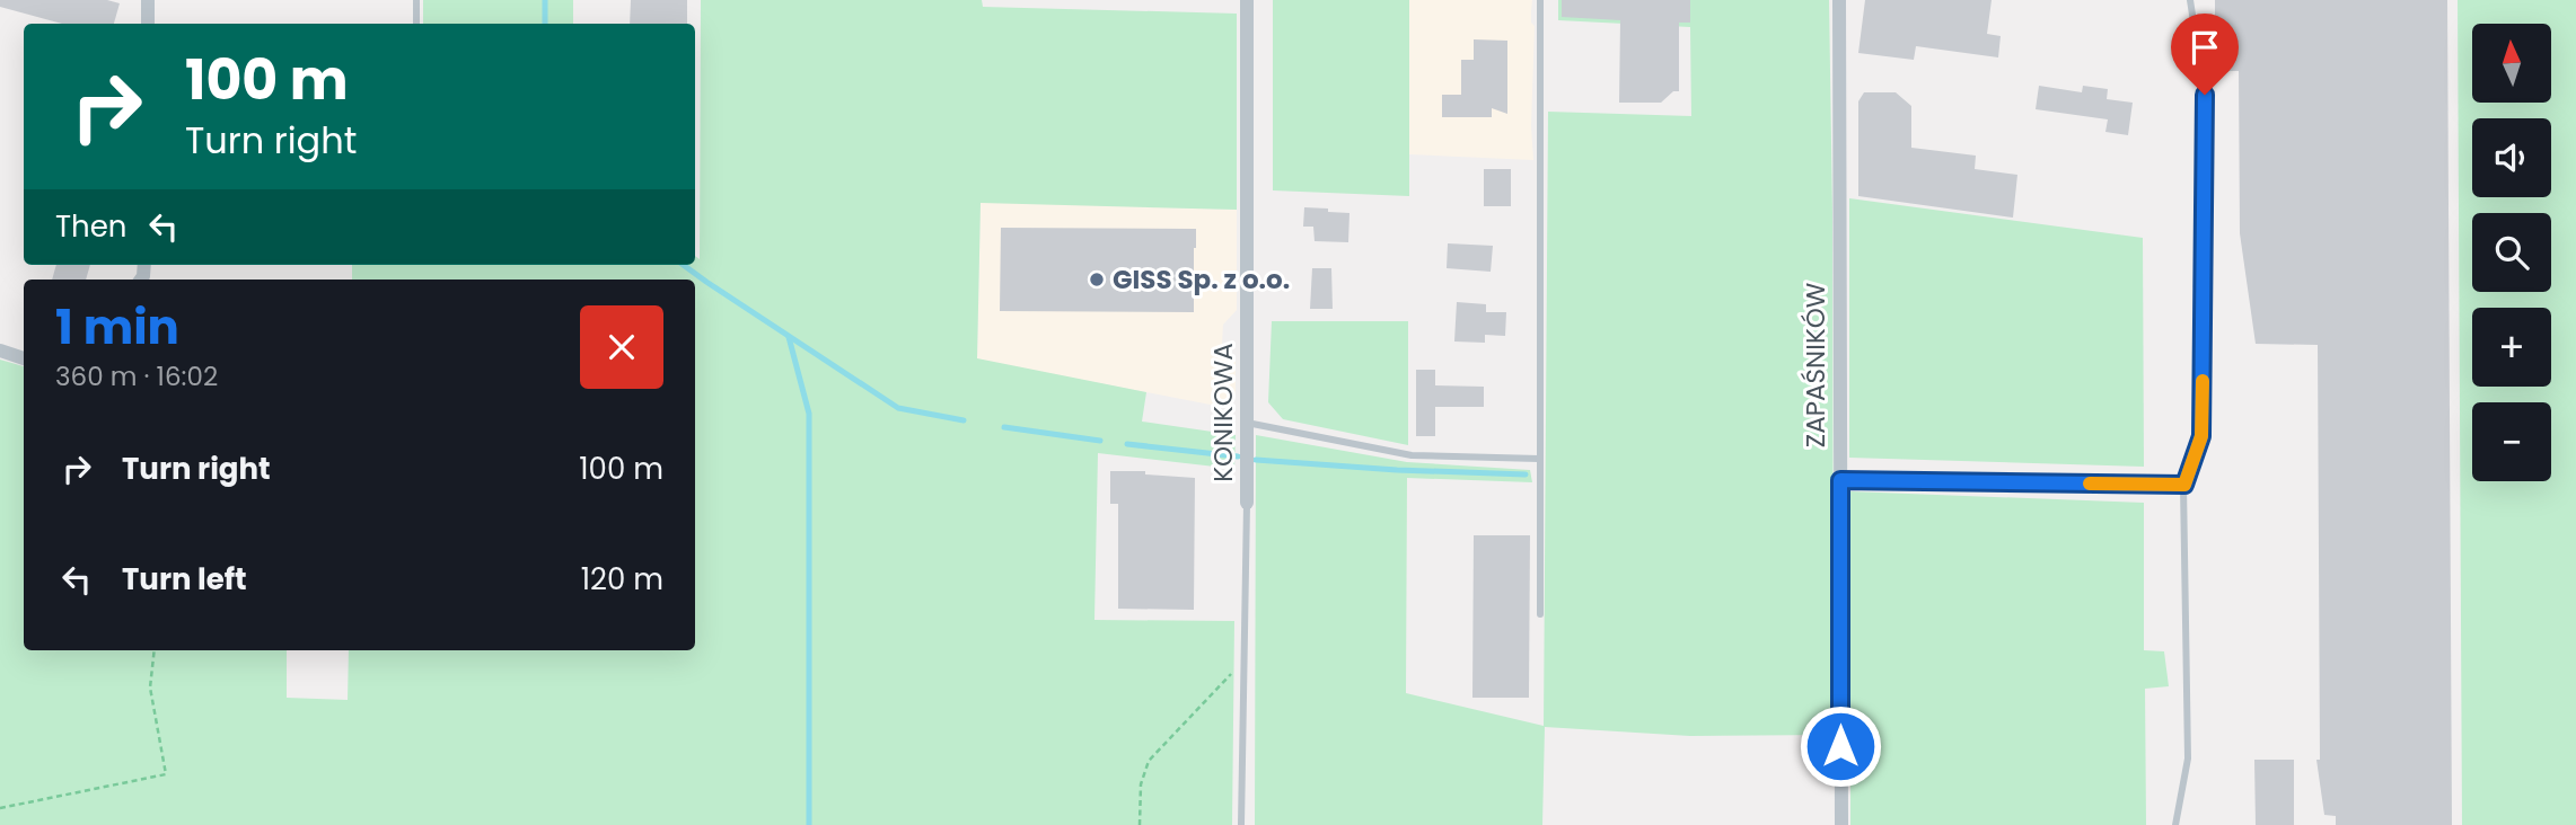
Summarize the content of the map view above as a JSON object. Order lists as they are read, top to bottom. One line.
{"streets":{"street":["ZAPAŚNIKÓW","KONIKOWA"]},"places":["GISS Sp. z o.o."],"north":"top","page":{"map_buttons":["+","−"],"turn":["100 m","Turn right"],"then":"Then","heading":["1 min","360 m · 16:02"],"list":[{"name":"Turn right","value":"100 m"},{"name":"Turn left","value":"120 m"}]}}
